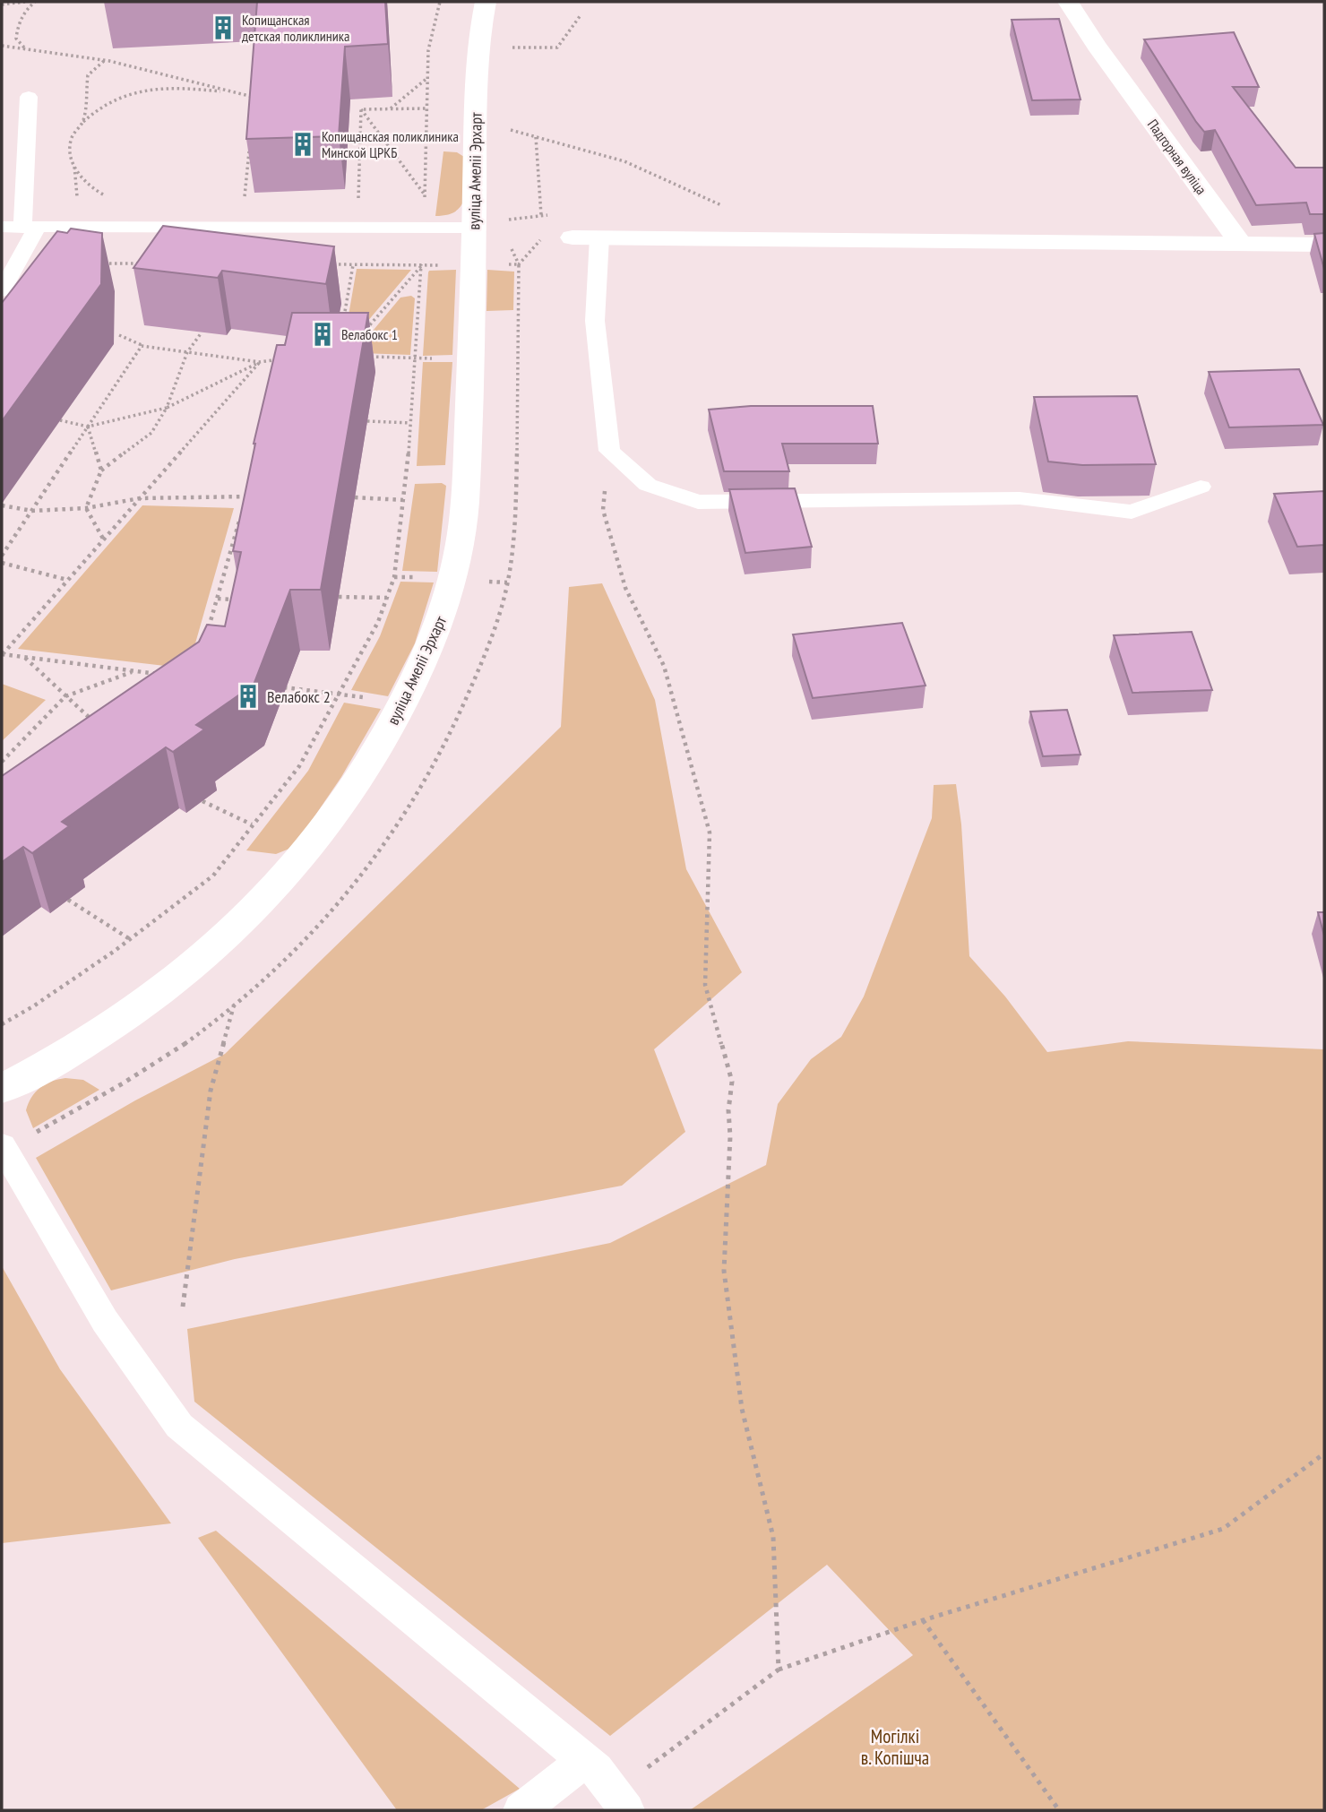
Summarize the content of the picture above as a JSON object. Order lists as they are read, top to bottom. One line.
{"streets":{"street":["Падгорная вуліца","вуліца Амеліі Эрхарт"]},"parks":["Могілкі в. Копішча"],"places":{"building":["Копищанская детская поликлиника","Копищанская поликлиника Минской ЦРКБ","Велабокс 1","Велабокс 2"]}}
